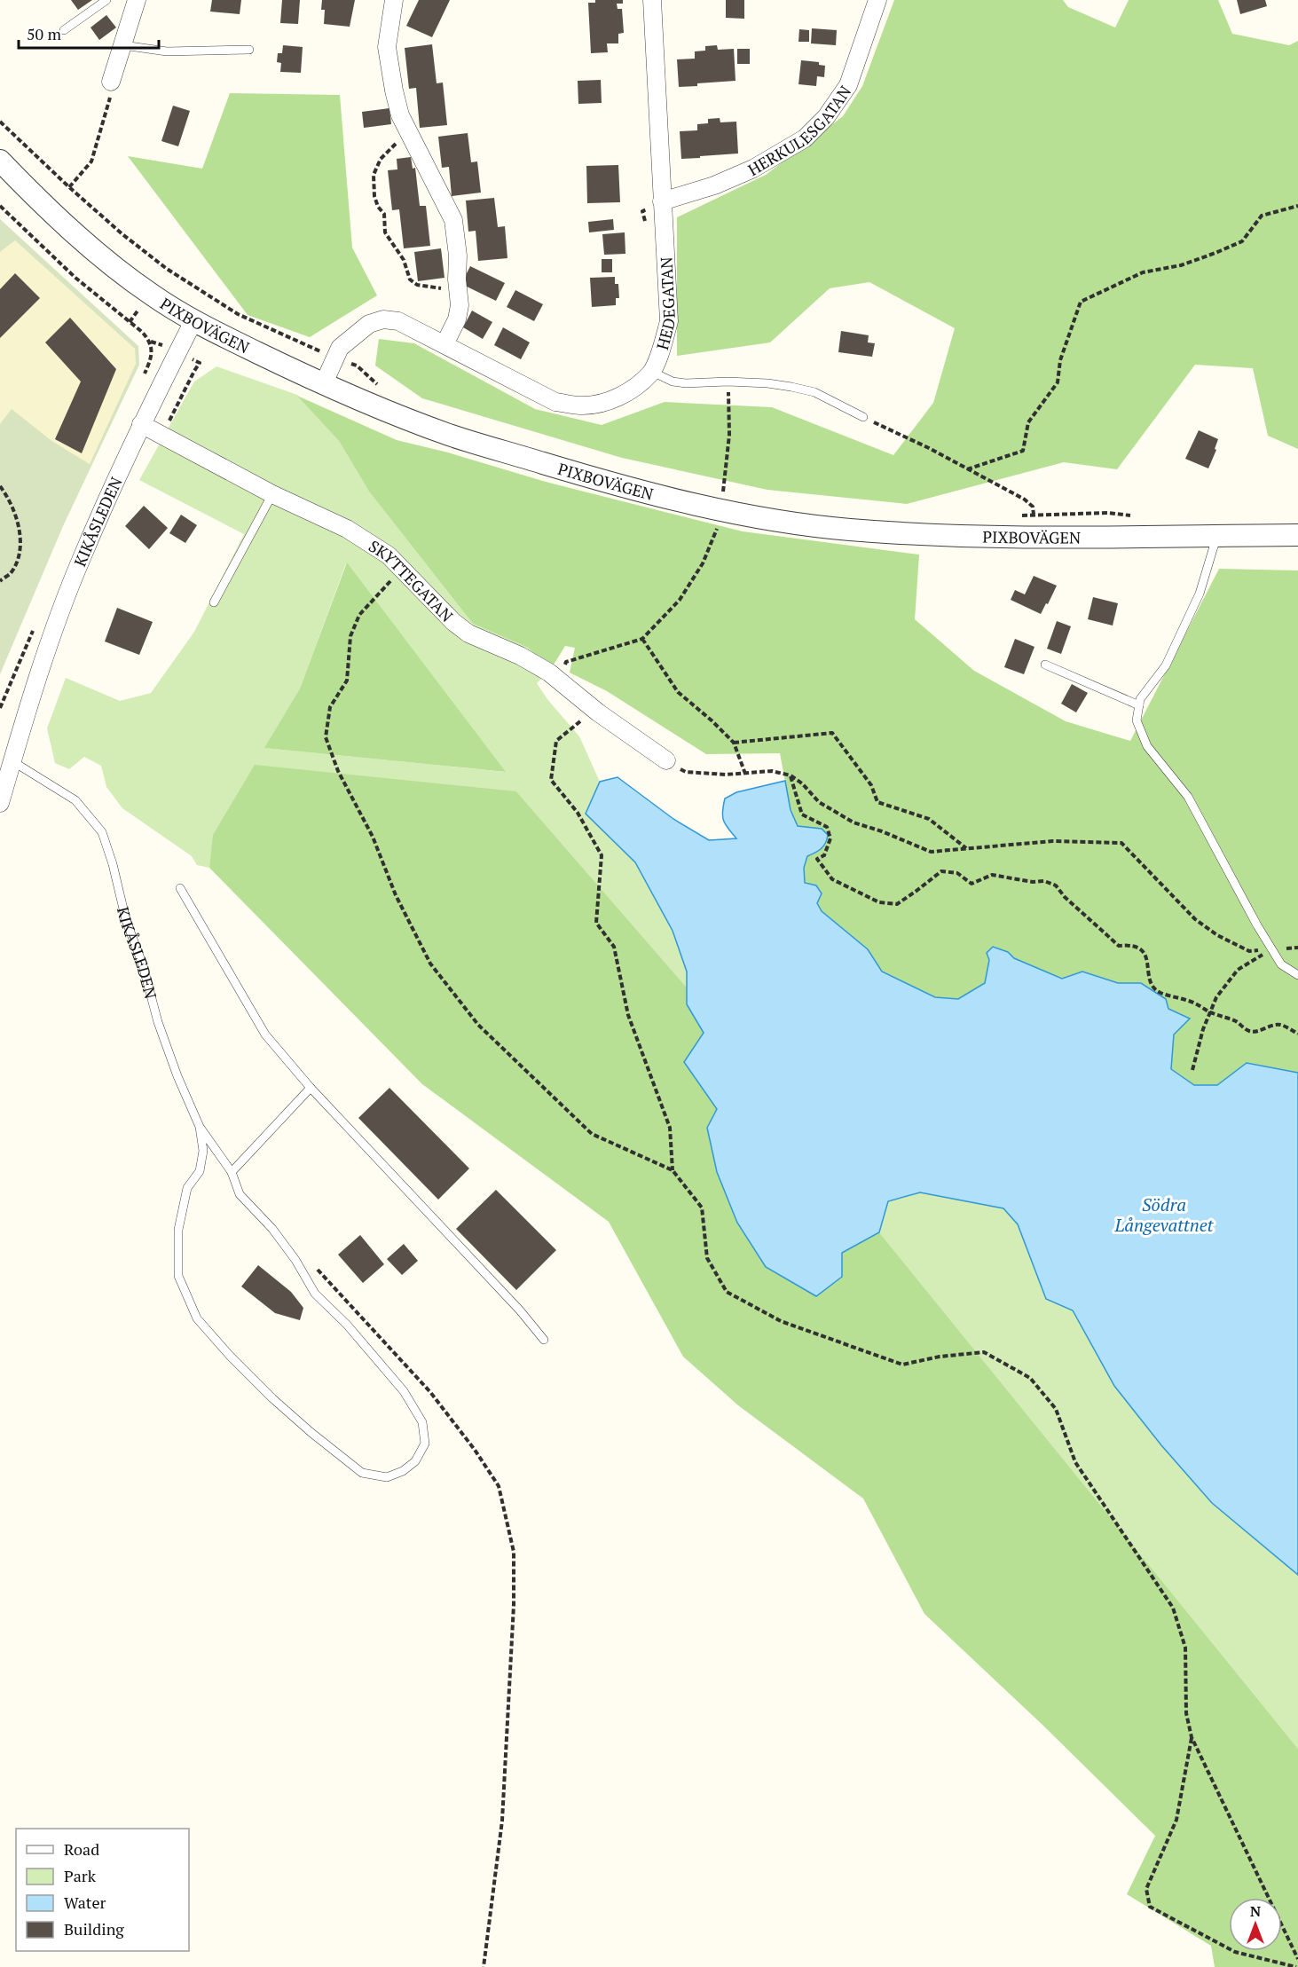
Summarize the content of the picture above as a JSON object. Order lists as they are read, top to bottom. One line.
{"streets":{"street":["HERKULESGATAN","HEDEGATAN","PIXBOVÄGEN","KIKÅSLEDEN","SKYTTEGATAN"]},"crossings":[["HERKULESGATAN","HEDEGATAN"],["HEDEGATAN","PIXBOVÄGEN"],["PIXBOVÄGEN","KIKÅSLEDEN"],["KIKÅSLEDEN","SKYTTEGATAN"]],"water":["Södra Långevattnet"],"legend":["Road","Park","Water","Building"],"scale_bar":"50 m","north":"top"}
